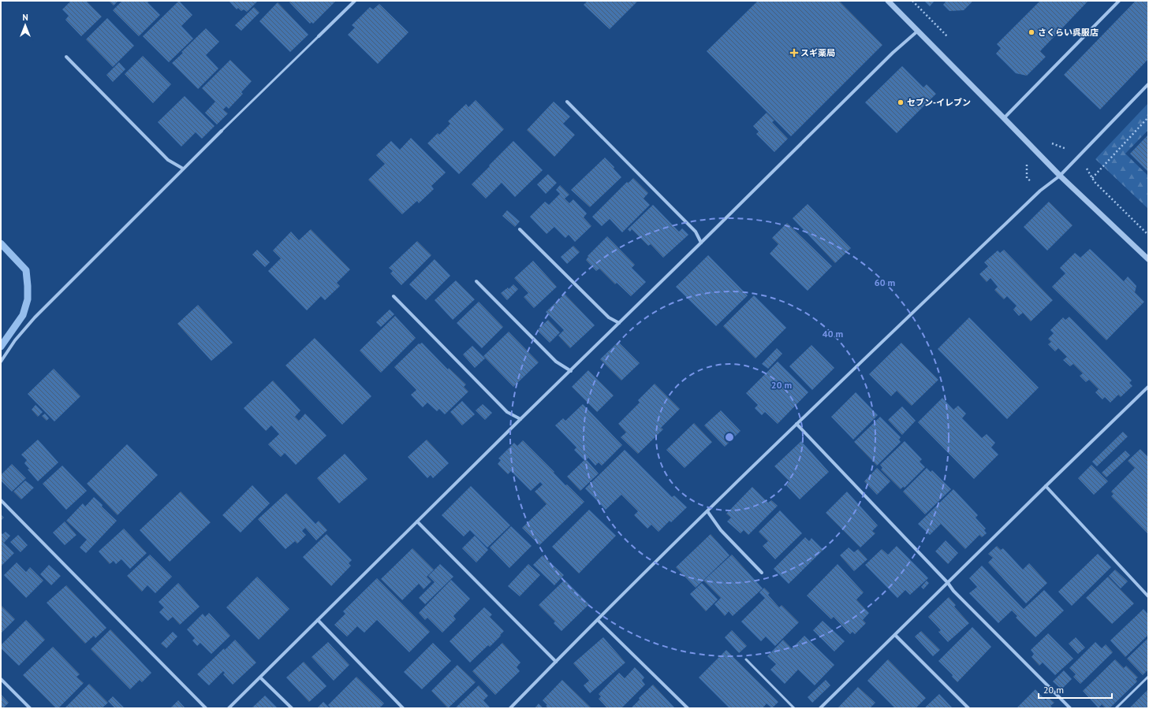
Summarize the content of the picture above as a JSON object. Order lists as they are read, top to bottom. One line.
{"places":{"other":["さくらい呉服店","セブン-イレブン"],"health":["スギ薬局"]},"scale_bar":"20 m","north":"top","rings":["60 m","40 m","20 m"]}
